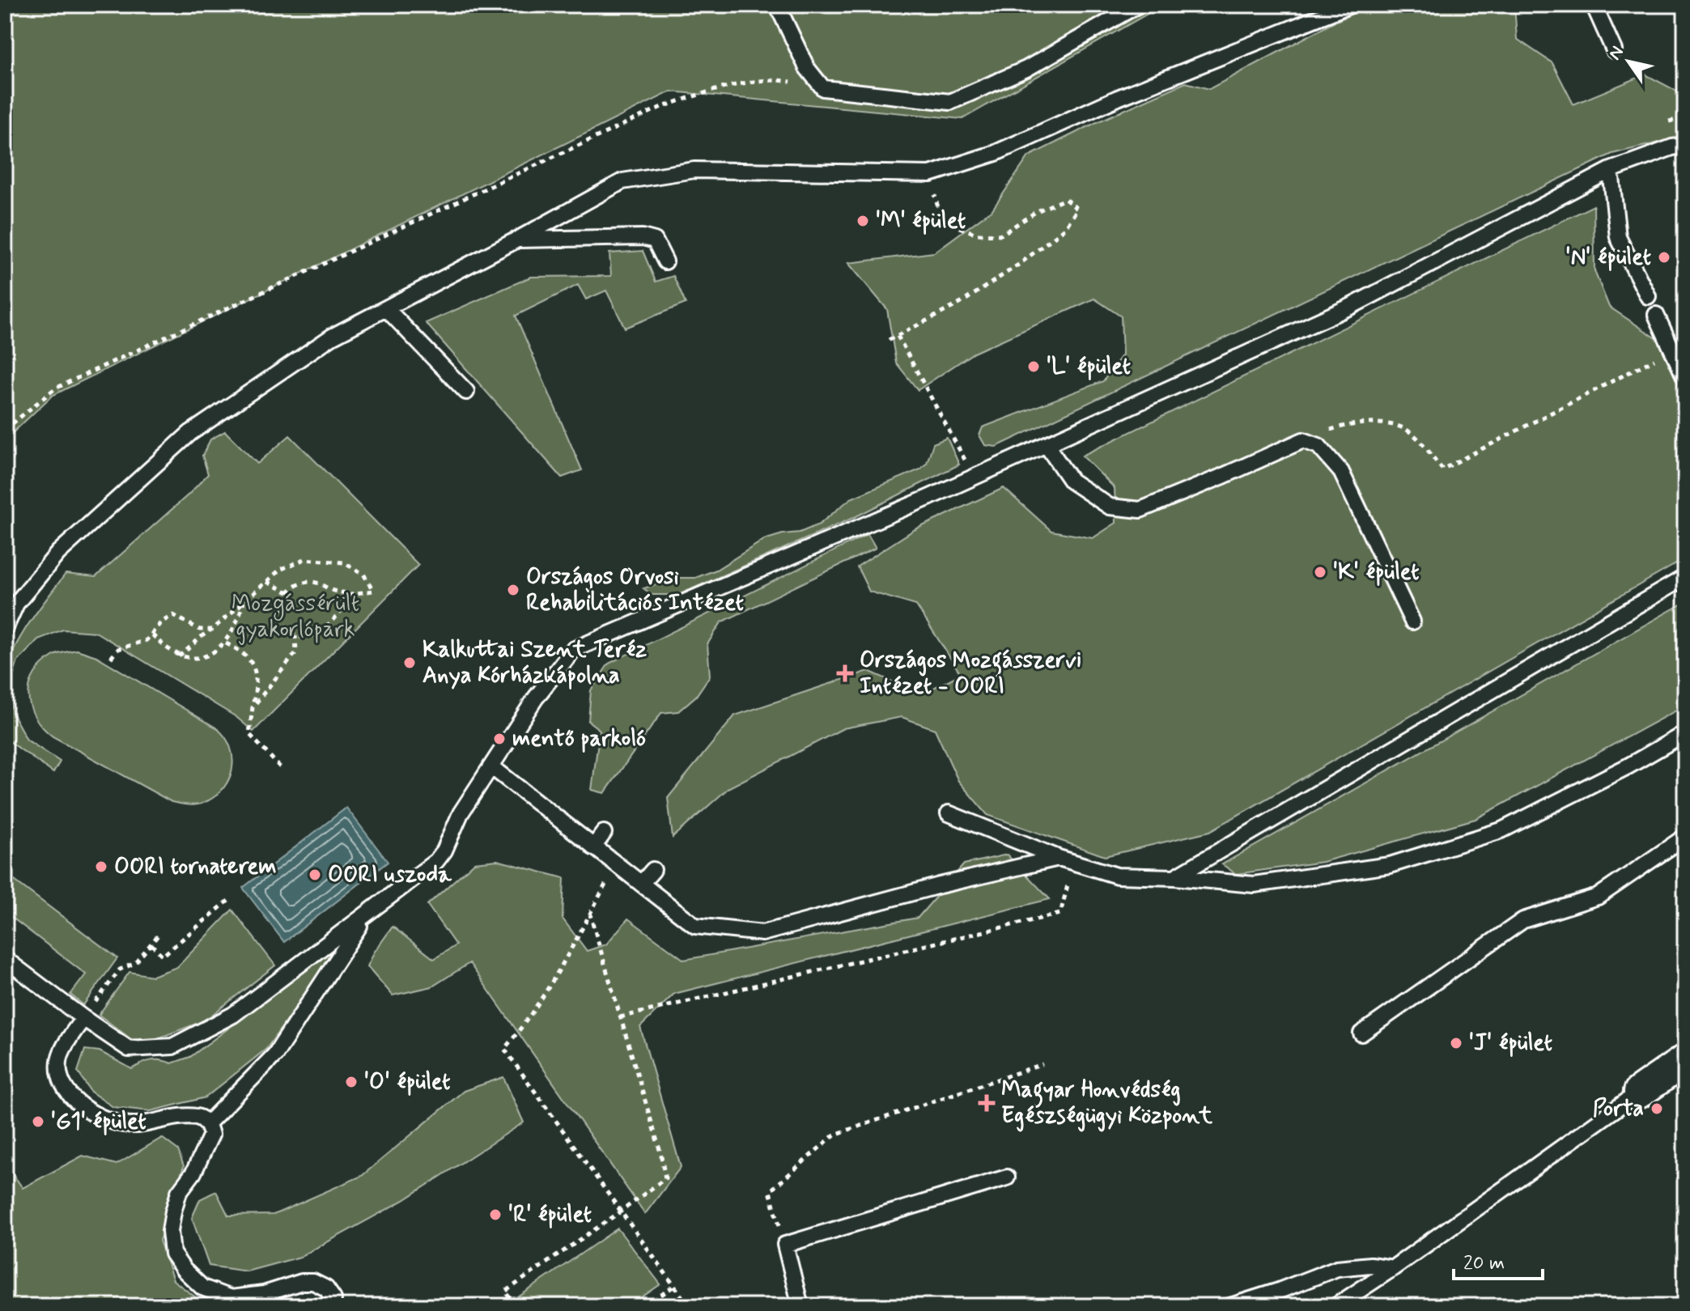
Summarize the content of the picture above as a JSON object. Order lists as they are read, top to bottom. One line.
{"parks":["Mozgássérült gyakorlópark"],"places":{"other":["'M' épület","'N' épület","'L' épület","'K' épület","Országos Orvosi Rehabilitációs Intézet","Kalkuttai Szent Teréz Anya Kórházkápolna","mentő parkoló","OORI tornaterem","OORI uszoda","'J' épület","'O' épület","Porta","'G1' épület","'R' épület"],"health":["Országos Mozgásszervi Intézet - OORI","Magyar Honvédség Egészségügyi Központ"]},"scale_bar":"20 m","north":"top left"}
